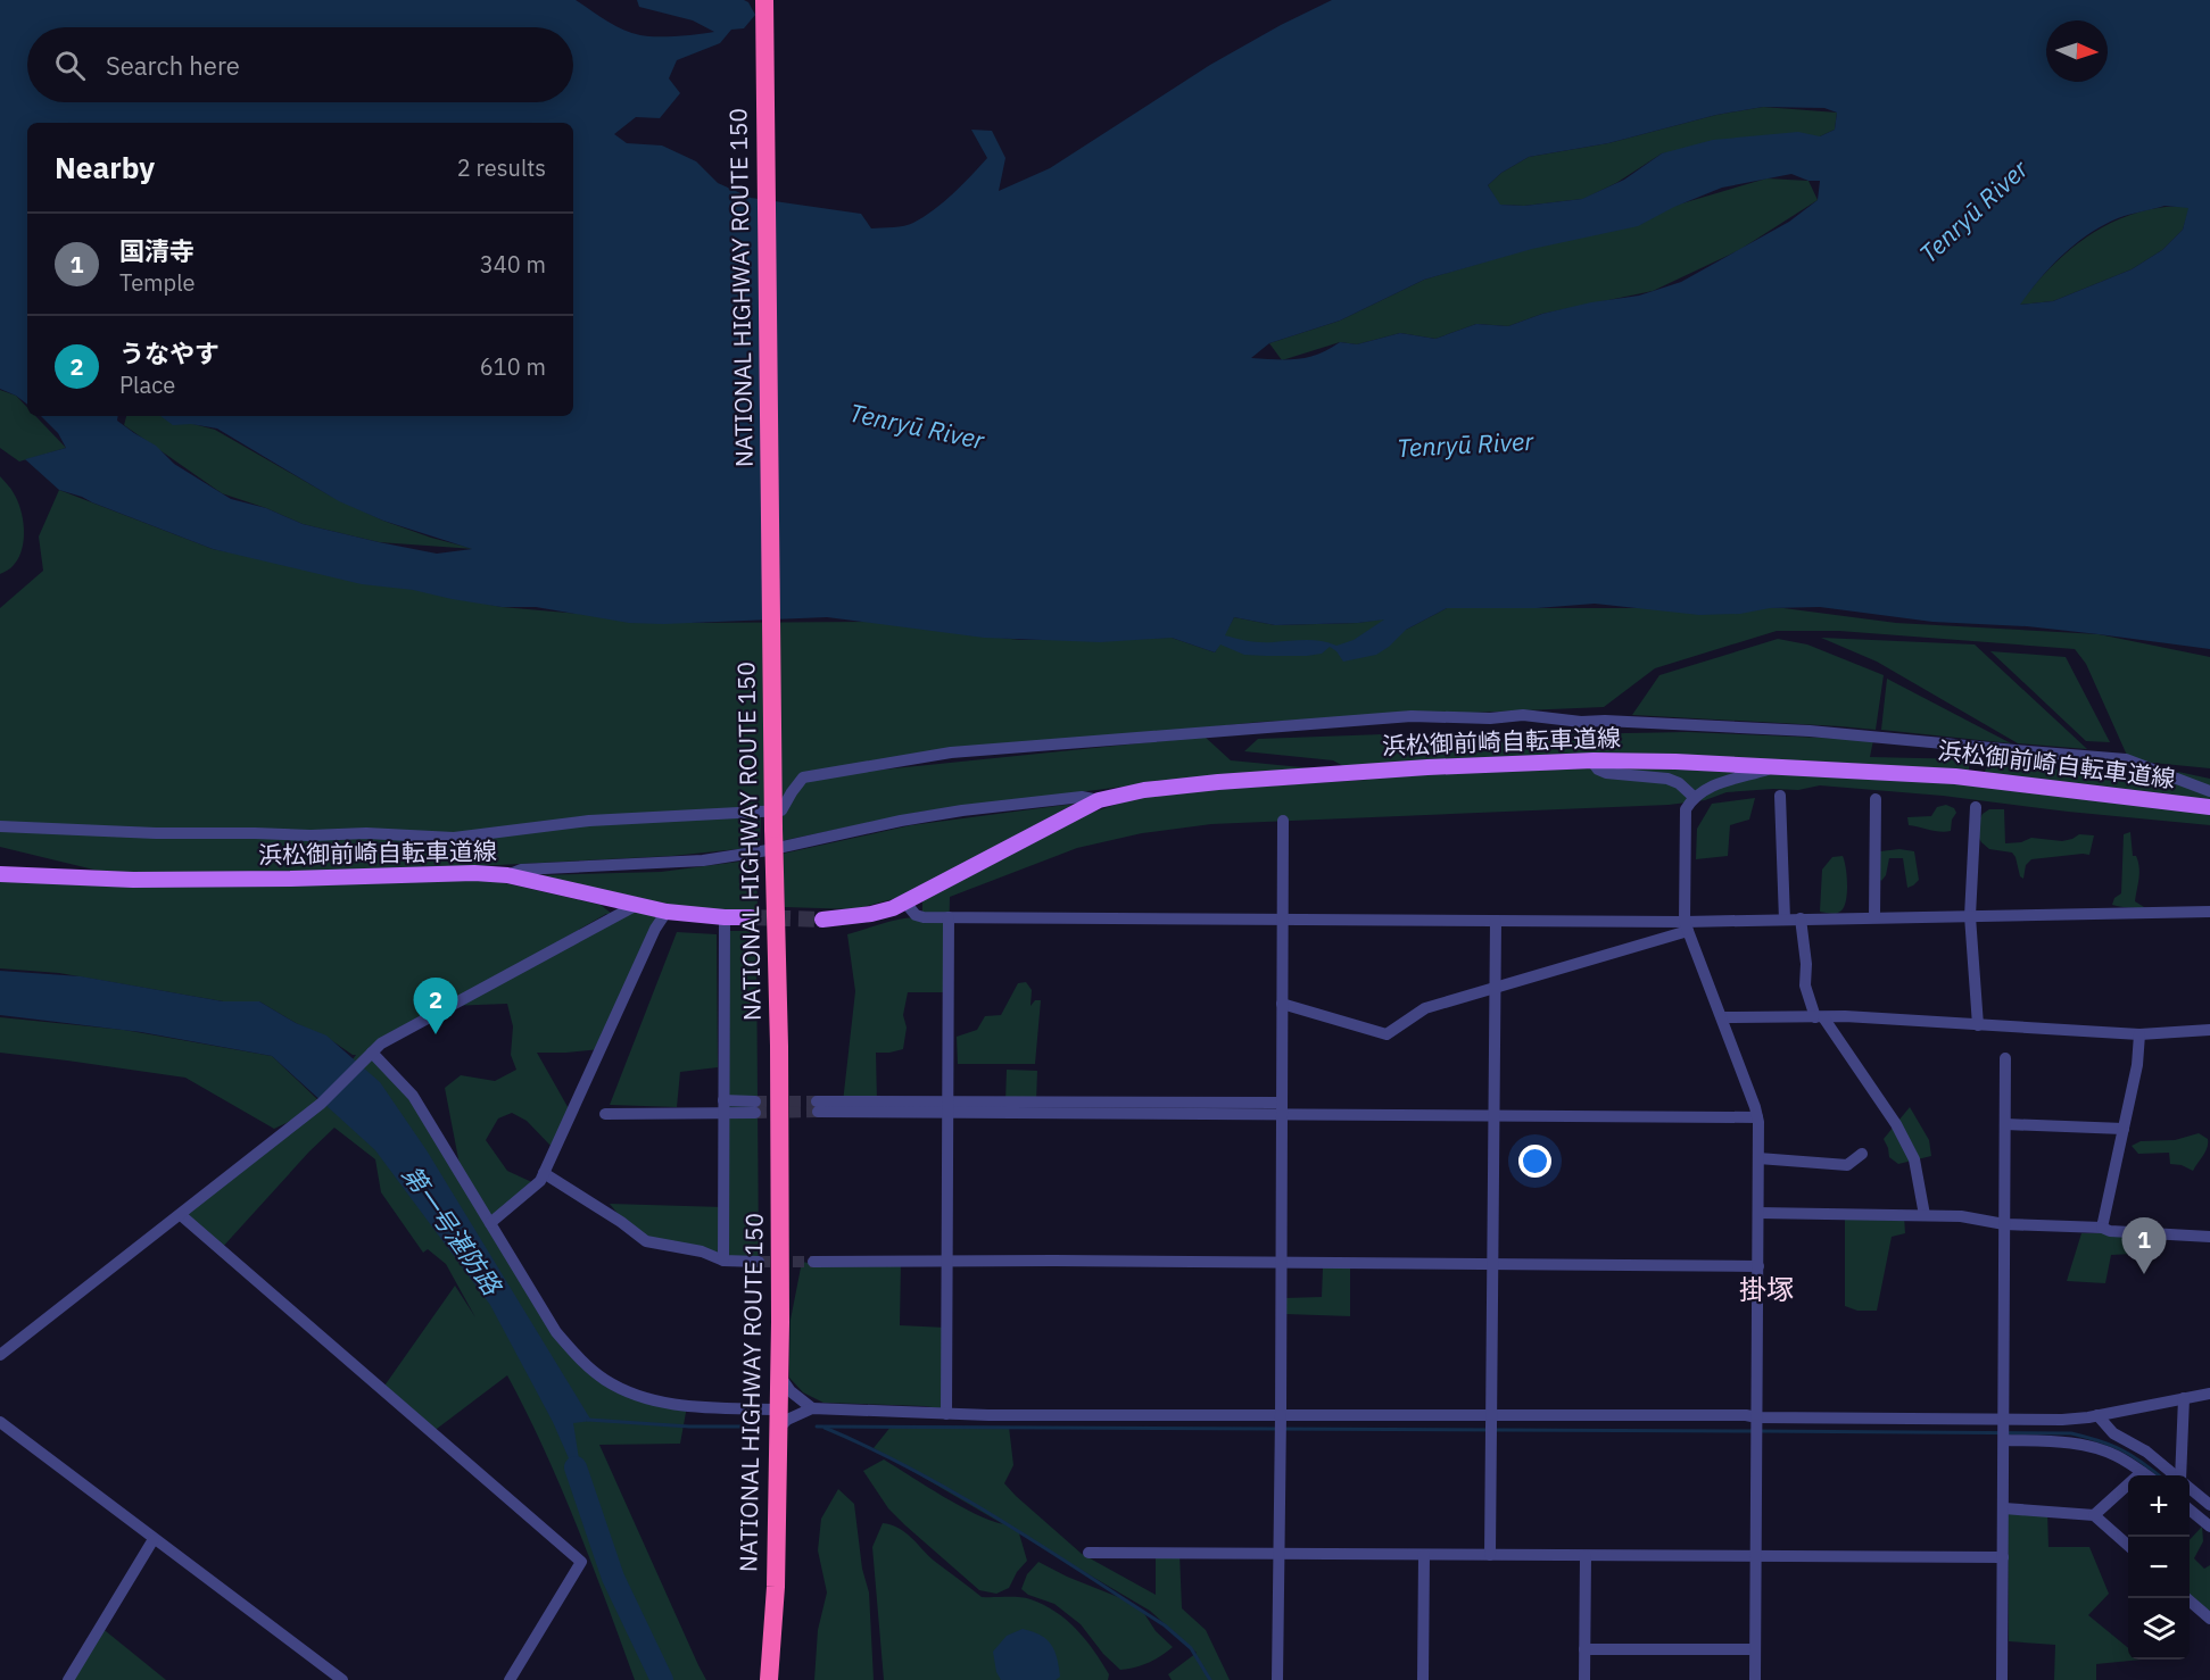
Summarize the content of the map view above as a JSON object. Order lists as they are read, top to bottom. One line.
{"streets":{"highway":["NATIONAL HIGHWAY ROUTE 150"],"main road":["浜松御前崎自転車道線"]},"districts":["掛塚"],"water":["Tenryū River","第一号湛防路"],"north":"right","page":{"search":"Search here","heading":["Nearby","2 results"],"list":[{"mark":"1","name":"国清寺","note":"Temple","value":"340 m"},{"mark":"2","name":"うなやす","note":"Place","value":"610 m"}],"pins":["2","1"],"map_buttons":["+","−"]}}
